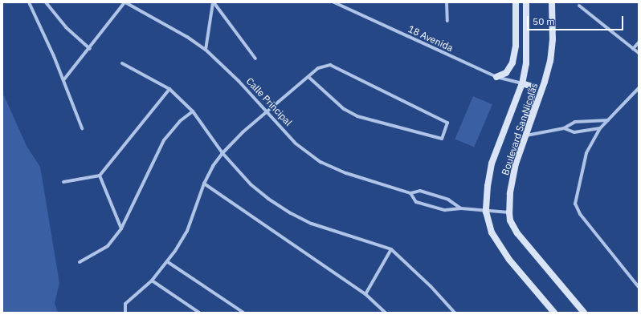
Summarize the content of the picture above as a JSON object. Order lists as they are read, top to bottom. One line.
{"streets":{"main road":["Boulevard San Nicolás"],"street":["18 Avenida","Calle Principal"]},"crossings":[["18 Avenida","Boulevard San Nicolás"],["Calle Principal","Boulevard San Nicolás"]],"scale_bar":"50 m"}
